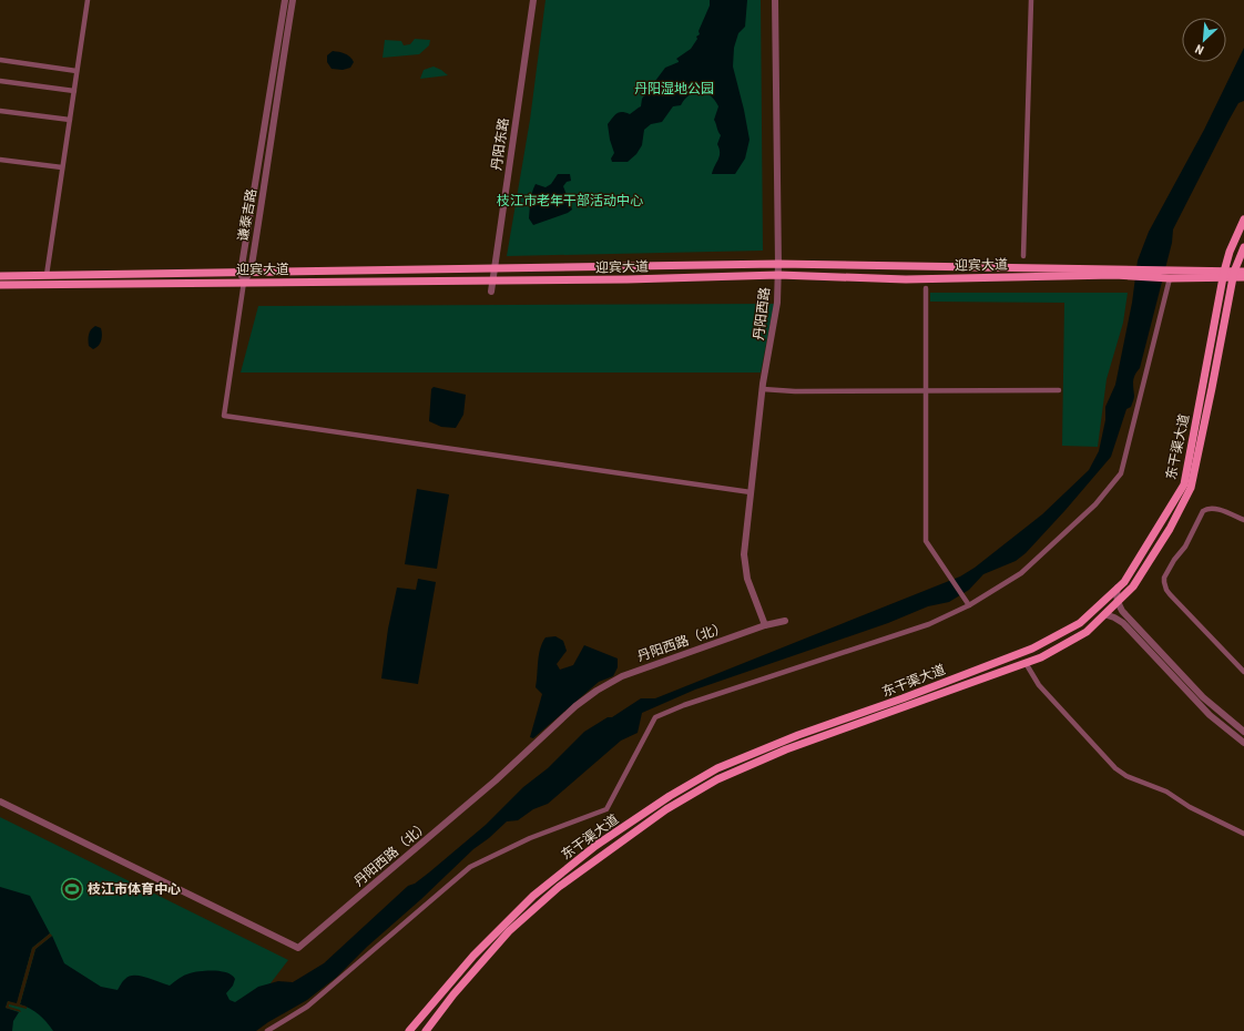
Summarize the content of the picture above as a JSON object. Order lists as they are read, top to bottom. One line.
{"streets":{"main road":["迎宾大道","东干渠大道"],"street":["丹阳东路","谦泰吉路","丹阳西路","丹阳西路（北）"]},"crossings":[["丹阳东路","迎宾大道"],["谦泰吉路","迎宾大道"],["迎宾大道","丹阳西路"],["迎宾大道","东干渠大道"],["丹阳西路","丹阳西路（北）"]],"parks":["丹阳湿地公园","枝江市老年干部活动中心"],"places":{"sports":["枝江市体育中心"]},"north":"bottom left"}
